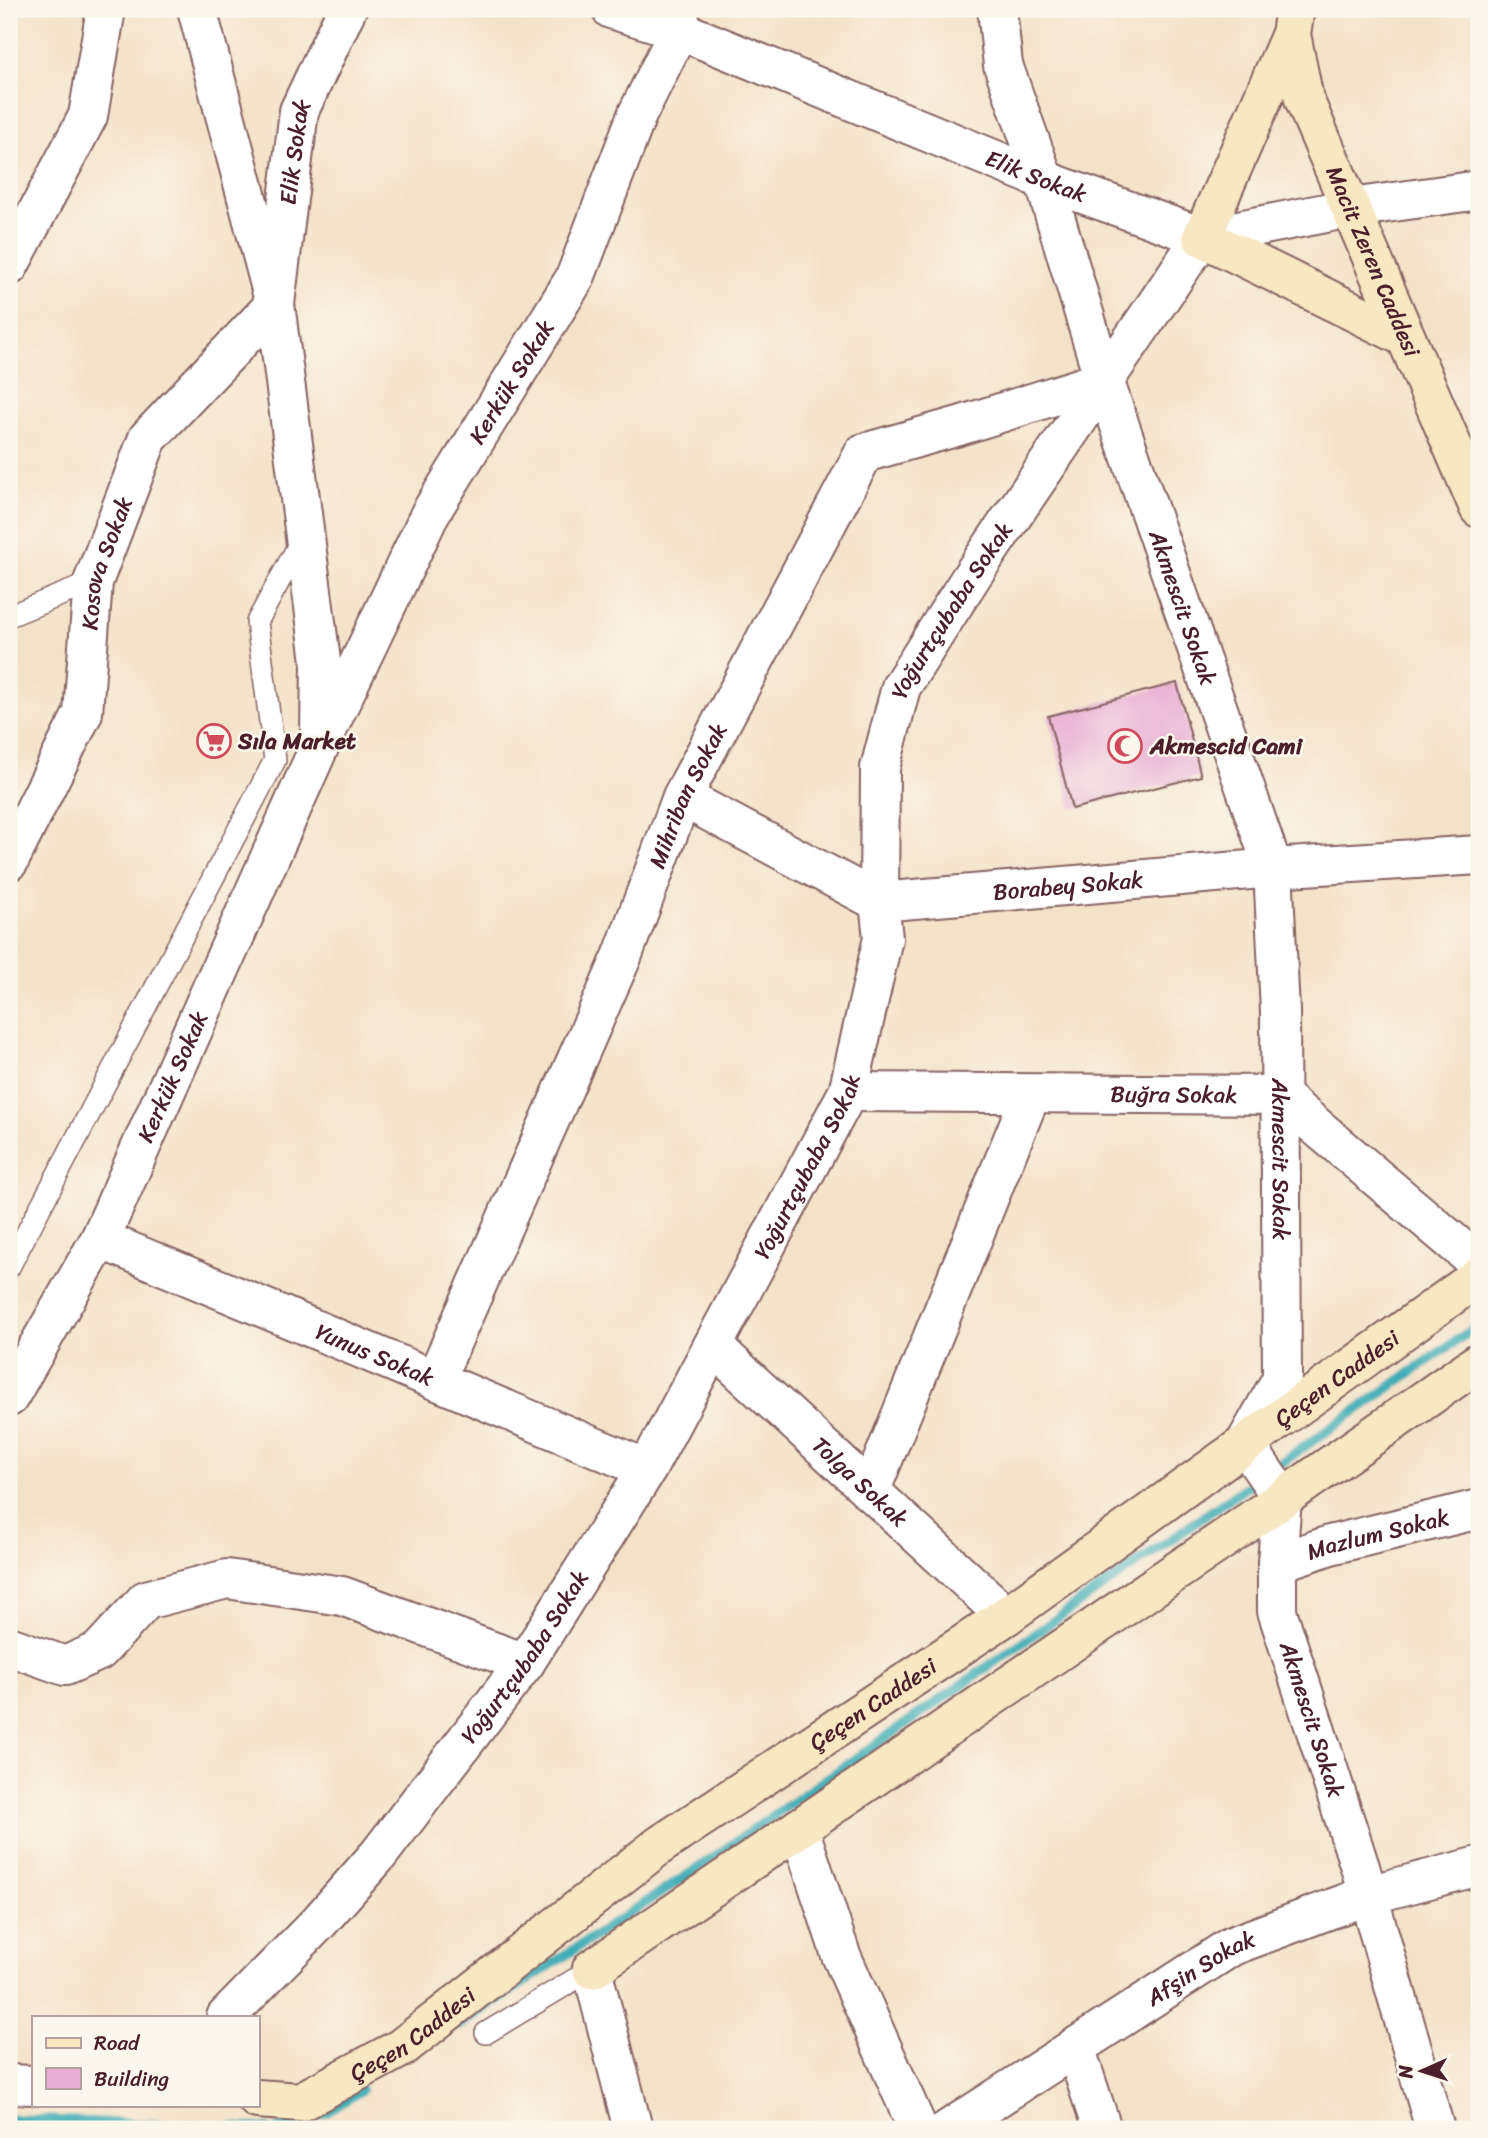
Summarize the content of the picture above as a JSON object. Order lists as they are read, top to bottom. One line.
{"streets":{"street":["Elik Sokak","Macit Zeren Caddesi","Kerkük Sokak","Kosova Sokak","Akmescit Sokak","Yoğurtçubaba Sokak","Mihriban Sokak","Borabey Sokak","Buğra Sokak","Yunus Sokak","Çeçen Caddesi","Tolga Sokak","Mazlum Sokak","Afşin Sokak"]},"crossings":[["Elik Sokak","Kerkük Sokak"],["Elik Sokak","Kosova Sokak"],["Elik Sokak","Akmescit Sokak"],["Elik Sokak","Yoğurtçubaba Sokak"],["Kerkük Sokak","Kosova Sokak"],["Kerkük Sokak","Yunus Sokak"],["Akmescit Sokak","Yoğurtçubaba Sokak"],["Akmescit Sokak","Mihriban Sokak"],["Akmescit Sokak","Borabey Sokak"],["Akmescit Sokak","Buğra Sokak"],["Akmescit Sokak","Çeçen Caddesi"],["Akmescit Sokak","Mazlum Sokak"],["Akmescit Sokak","Afşin Sokak"],["Yoğurtçubaba Sokak","Mihriban Sokak"],["Yoğurtçubaba Sokak","Borabey Sokak"],["Yoğurtçubaba Sokak","Buğra Sokak"],["Yoğurtçubaba Sokak","Yunus Sokak"],["Yoğurtçubaba Sokak","Tolga Sokak"],["Mihriban Sokak","Yunus Sokak"],["Çeçen Caddesi","Tolga Sokak"]],"places":{"supermarket":["Sıla Market"],"mosque":["Akmescid Cami"]},"legend":["Road","Building"],"north":"left"}
